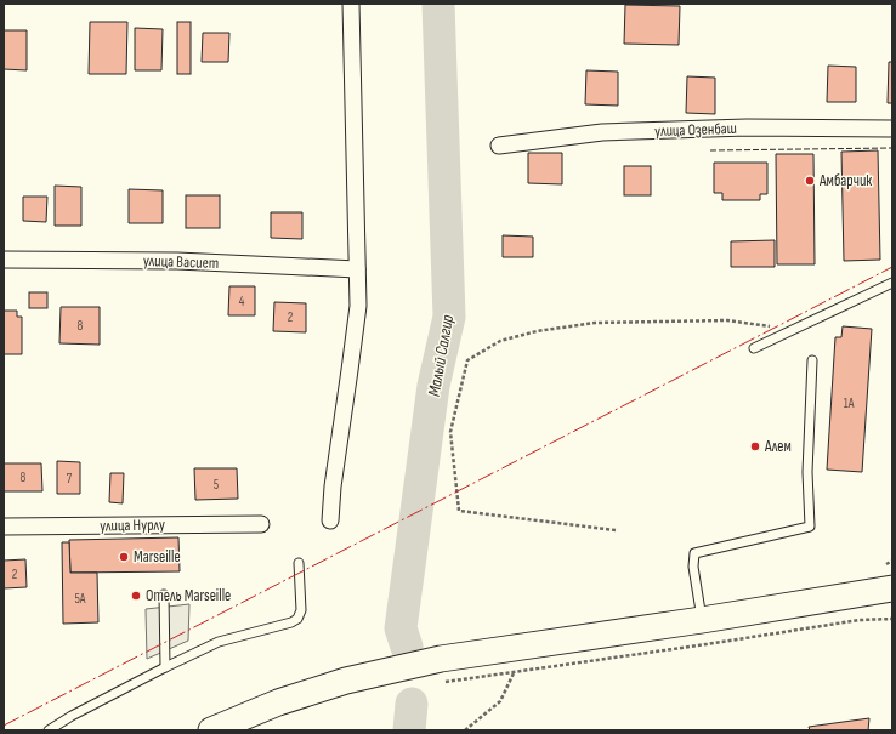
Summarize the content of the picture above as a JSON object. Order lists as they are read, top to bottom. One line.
{"streets":{"street":["улица Озенбаш","улица Васиет","улица Нурлу"]},"water":["Малый Салгир"],"places":["Амбарчик","Алем","Marseille","Отель Marseille"],"house_numbers":["4","2","8","1А","8","7","5","2","5А"]}
